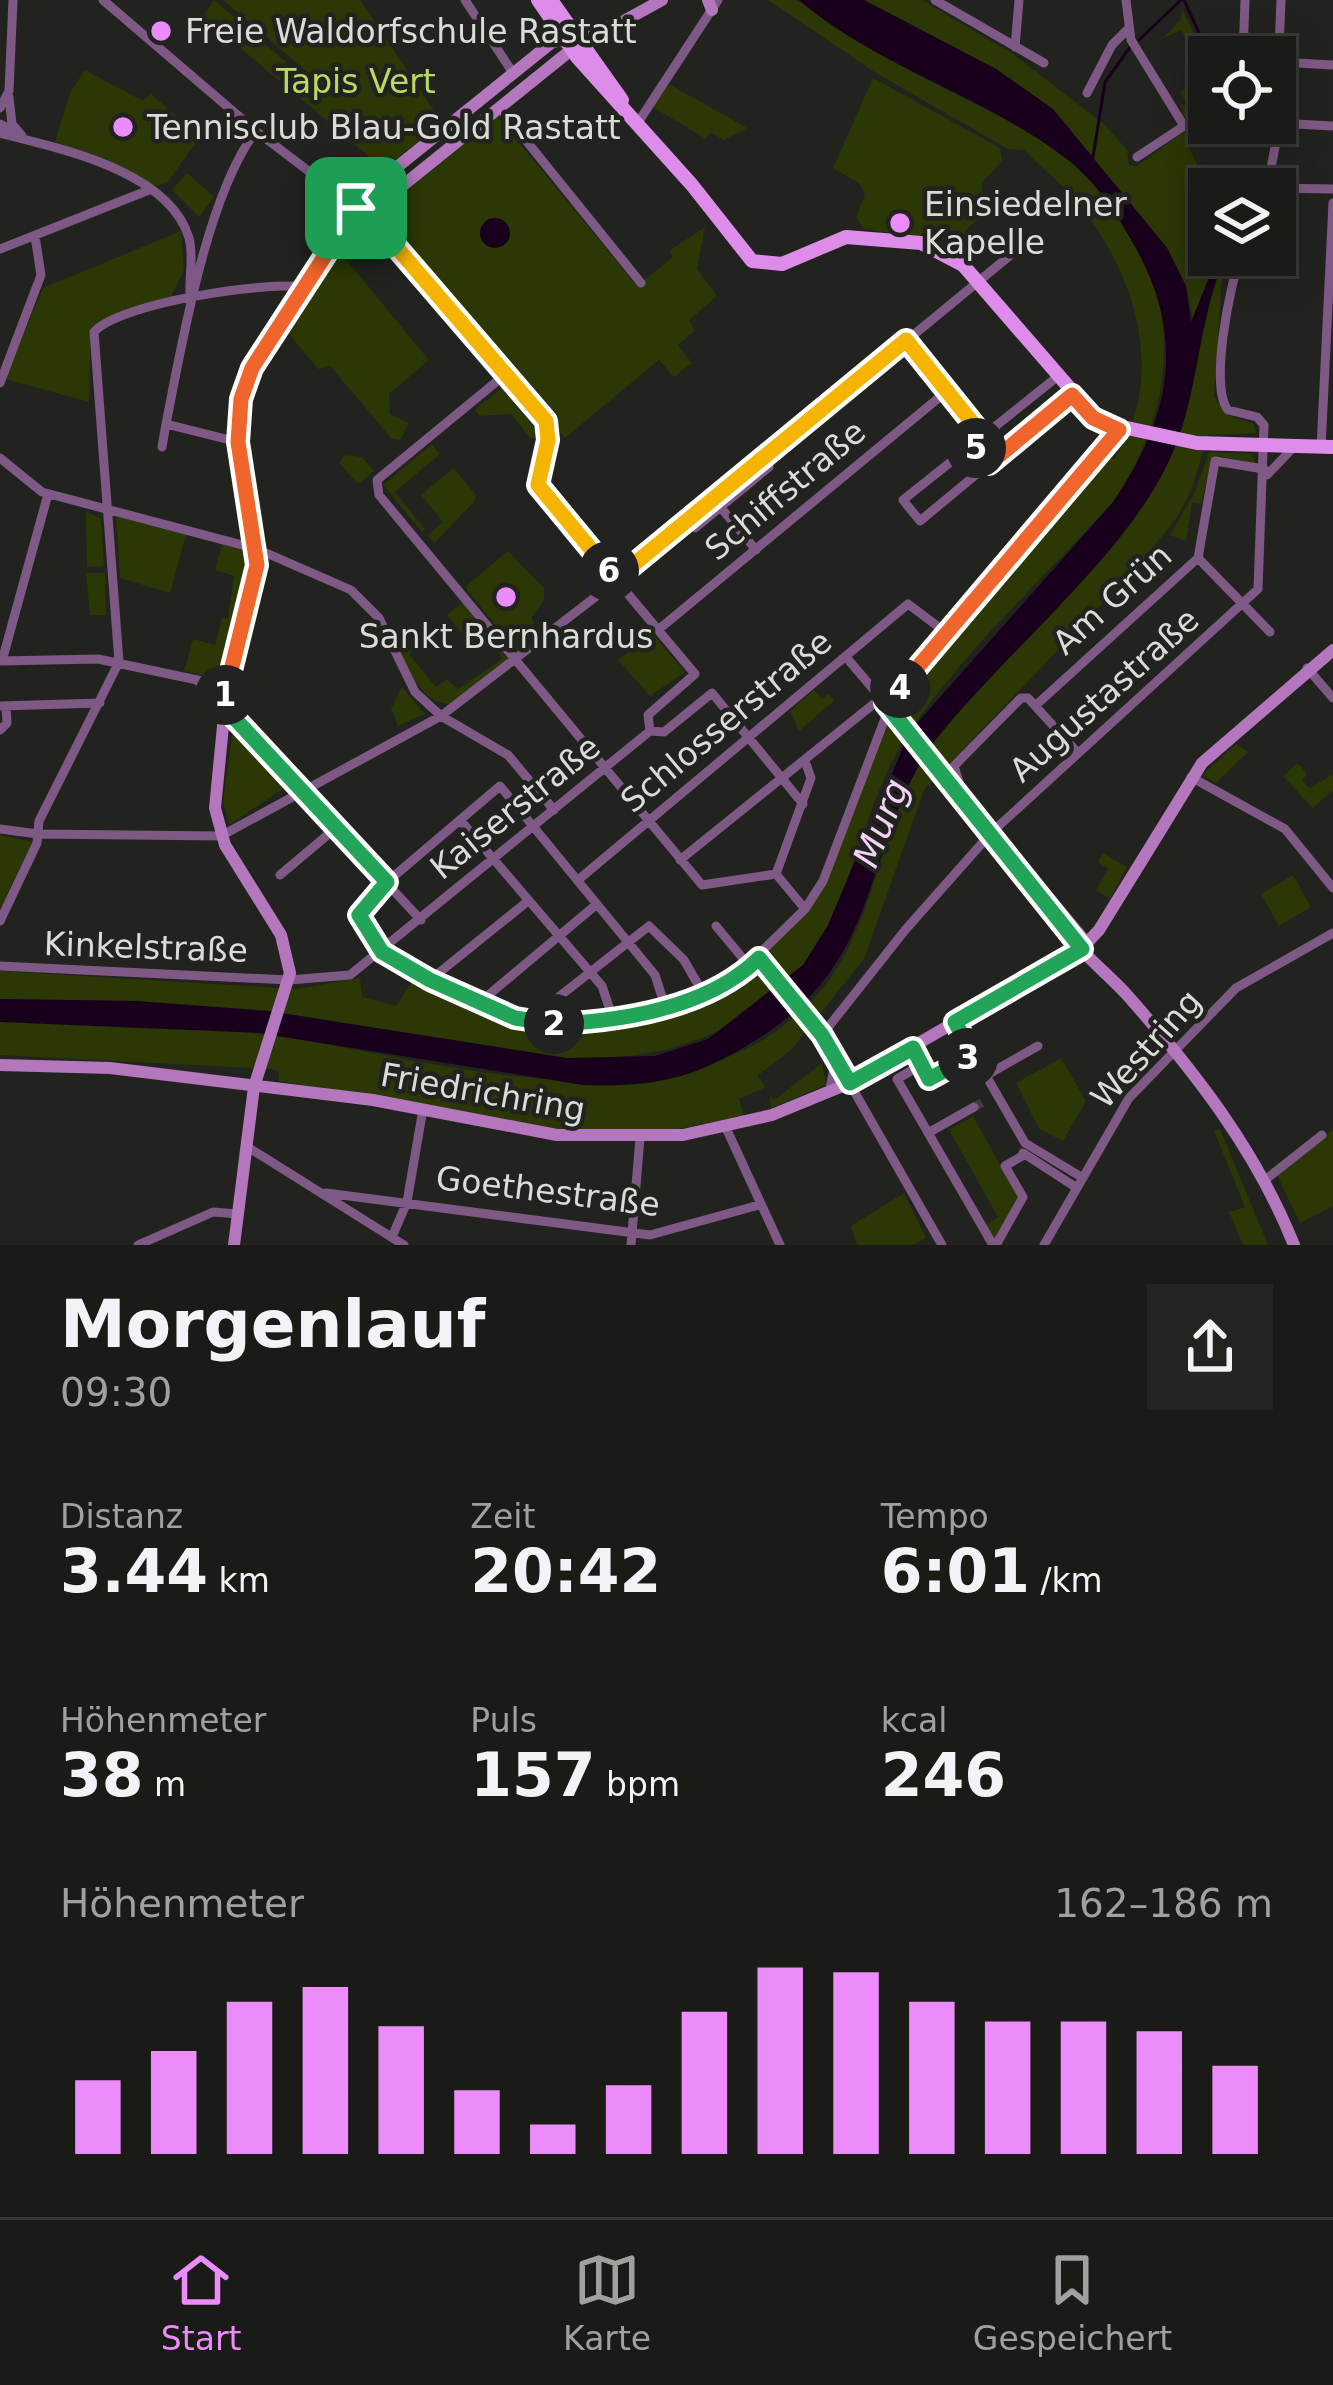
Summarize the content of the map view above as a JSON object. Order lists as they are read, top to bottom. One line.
{"streets":{"street":["Schiffstraße","Am Grün","Augustastraße","Schlosserstraße","Kaiserstraße","Kinkelstraße","Westring","Friedrichring","Goethestraße"]},"crossings":[["Schiffstraße","Kaiserstraße"],["Am Grün","Augustastraße"],["Schlosserstraße","Kaiserstraße"],["Kaiserstraße","Kinkelstraße"]],"water":["Murg"],"parks":["Tapis Vert"],"places":["Freie Waldorfschule Rastatt","Tennisclub Blau-Gold Rastatt","Einsiedelner Kapelle","Sankt Bernhardus"],"page":{"pins":["5","6","4","1","2","3"],"heading":["Morgenlauf","09:30"],"stats":[["Distanz","3.44 km"],["Zeit","20:42"],["Tempo","6:01 /km"],["Höhenmeter","38 m"],["Puls","157 bpm"],["kcal","246"]],"chart":["Höhenmeter","162–186 m"],"tabs":["Start","Karte","Gespeichert"]}}
